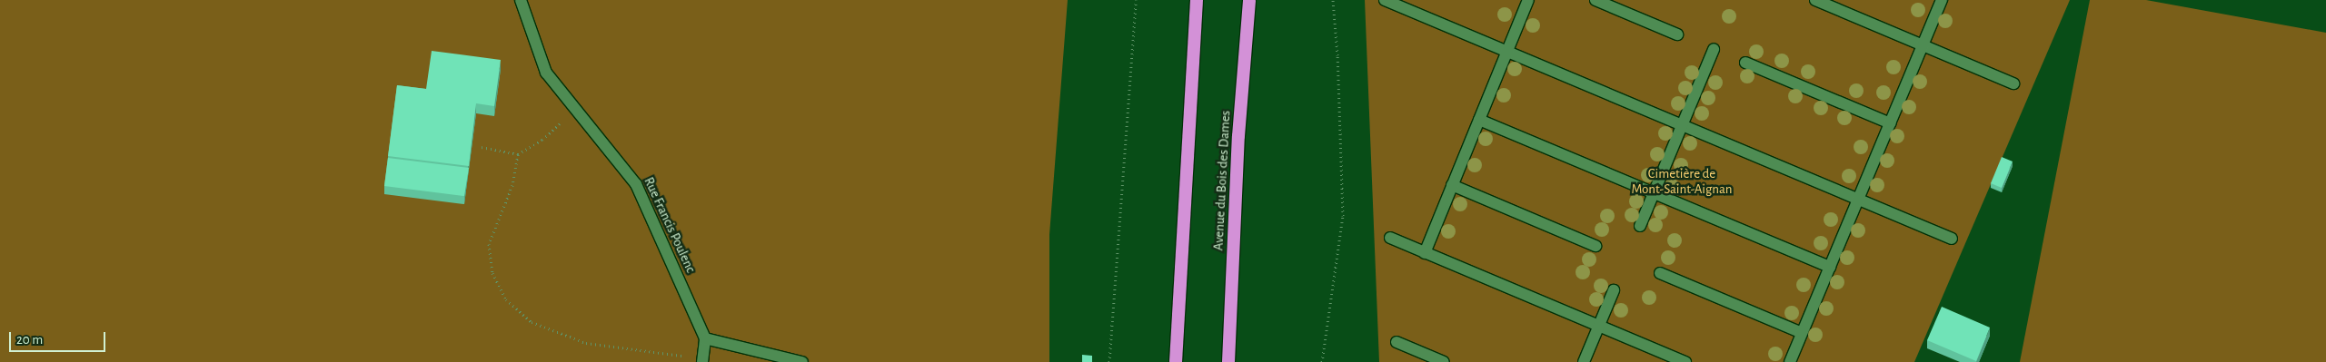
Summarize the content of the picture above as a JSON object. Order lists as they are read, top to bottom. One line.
{"streets":{"highway":["Avenue du Bois des Dames"],"street":["Rue Francis Poulenc"]},"parks":["Cimetière de Mont-Saint-Aignan"],"scale_bar":"20 m"}
